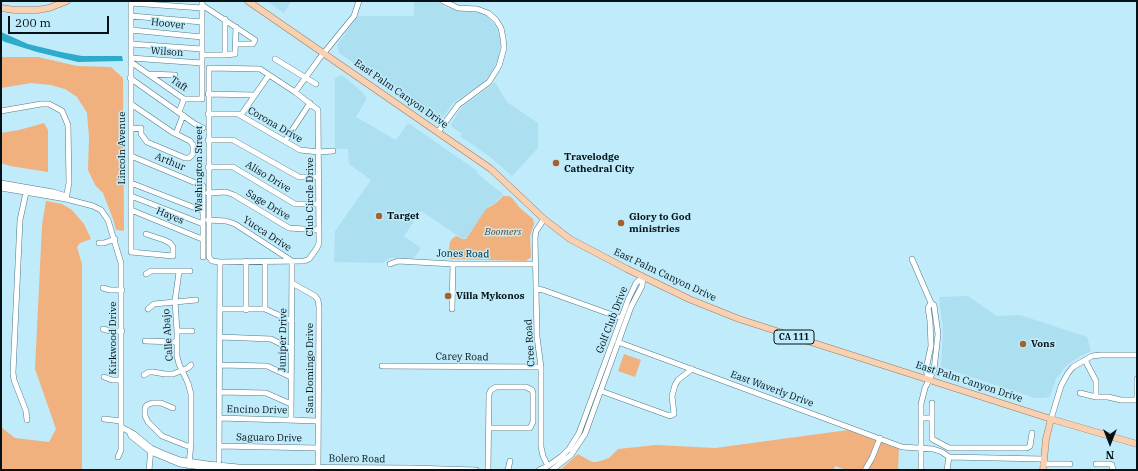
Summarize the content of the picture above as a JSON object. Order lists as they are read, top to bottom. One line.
{"streets":{"main road":["East Palm Canyon Drive","CA 111"],"street":["Hoover","Wilson","Taft","Corona Drive","Lincoln Avenue","Arthur","Washington Street","Aliso Drive","Club Circle Drive","Sage Drive","Hayes","Yucca Drive","Jones Road","Golf Club Drive","Calle Abajo","Kirkwood Drive","Juniper Drive","Cree Road","Carey Road","San Domingo Drive","East Waverly Drive","Encino Drive","Saguaro Drive","Bolero Road"]},"crossings":[["Hoover","Lincoln Avenue"],["Wilson","Taft"],["Wilson","Lincoln Avenue"],["Taft","Lincoln Avenue"],["East Palm Canyon Drive","Golf Club Drive"],["East Palm Canyon Drive","Cree Road"],["Corona Drive","Washington Street"],["Corona Drive","Club Circle Drive"],["Lincoln Avenue","Arthur"],["Lincoln Avenue","Hayes"],["Arthur","Hayes"],["Washington Street","Aliso Drive"],["Washington Street","Club Circle Drive"],["Washington Street","Sage Drive"],["Washington Street","Yucca Drive"],["Aliso Drive","Club Circle Drive"],["Club Circle Drive","Sage Drive"],["Club Circle Drive","Yucca Drive"],["Club Circle Drive","Juniper Drive"],["Yucca Drive","Juniper Drive"],["Jones Road","Cree Road"],["Golf Club Drive","Cree Road"],["Golf Club Drive","East Waverly Drive"],["Calle Abajo","Bolero Road"],["Kirkwood Drive","Bolero Road"],["Juniper Drive","San Domingo Drive"],["Juniper Drive","Encino Drive"],["Cree Road","Carey Road"],["San Domingo Drive","Encino Drive"],["San Domingo Drive","Saguaro Drive"],["San Domingo Drive","Bolero Road"]],"parks":["Boomers"],"places":["Travelodge Cathedral City","Target","Glory to God ministries","Villa Mykonos","Vons"],"scale_bar":"200 m","north":"bottom"}
